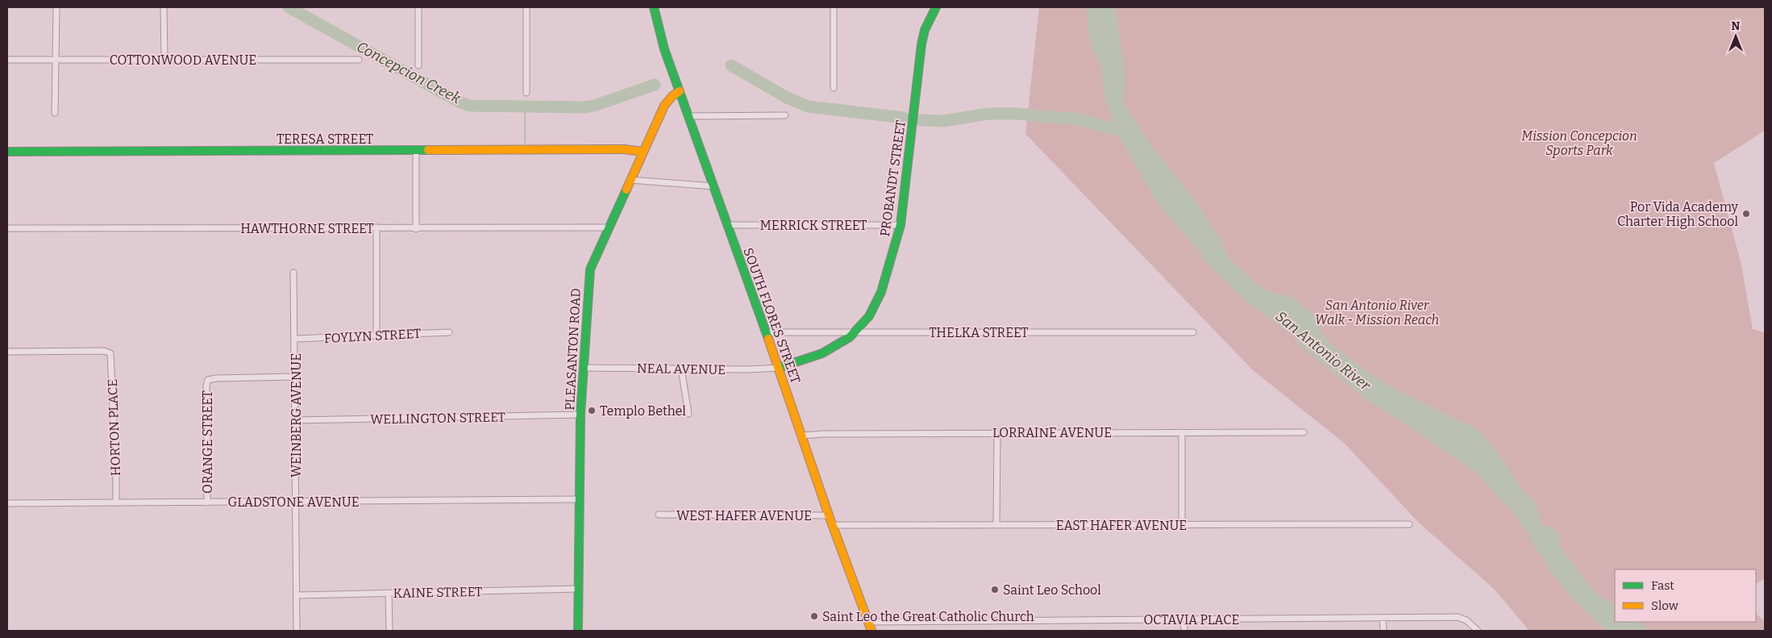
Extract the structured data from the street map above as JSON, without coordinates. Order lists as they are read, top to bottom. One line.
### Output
{"streets":{"main road":["TERESA STREET","PROBANDT STREET","SOUTH FLORES STREET","PLEASANTON ROAD"],"street":["COTTONWOOD AVENUE","MERRICK STREET","HAWTHORNE STREET","THELKA STREET","FOYLYN STREET","NEAL AVENUE","WEINBERG AVENUE","WELLINGTON STREET","HORTON PLACE","LORRAINE AVENUE","ORANGE STREET","GLADSTONE AVENUE","WEST HAFER AVENUE","EAST HAFER AVENUE","KAINE STREET","OCTAVIA PLACE"]},"crossings":[["TERESA STREET","PLEASANTON ROAD"],["PROBANDT STREET","MERRICK STREET"],["PROBANDT STREET","SOUTH FLORES STREET"],["PROBANDT STREET","THELKA STREET"],["PROBANDT STREET","NEAL AVENUE"],["MERRICK STREET","SOUTH FLORES STREET"],["HAWTHORNE STREET","PLEASANTON ROAD"],["SOUTH FLORES STREET","THELKA STREET"],["SOUTH FLORES STREET","PLEASANTON ROAD"],["SOUTH FLORES STREET","NEAL AVENUE"],["SOUTH FLORES STREET","LORRAINE AVENUE"],["SOUTH FLORES STREET","WEST HAFER AVENUE"],["SOUTH FLORES STREET","EAST HAFER AVENUE"],["SOUTH FLORES STREET","OCTAVIA PLACE"],["FOYLYN STREET","WEINBERG AVENUE"],["PLEASANTON ROAD","NEAL AVENUE"],["PLEASANTON ROAD","WELLINGTON STREET"],["PLEASANTON ROAD","GLADSTONE AVENUE"],["PLEASANTON ROAD","KAINE STREET"],["WEINBERG AVENUE","WELLINGTON STREET"],["WEINBERG AVENUE","ORANGE STREET"],["WEINBERG AVENUE","GLADSTONE AVENUE"],["WEINBERG AVENUE","KAINE STREET"],["HORTON PLACE","GLADSTONE AVENUE"],["ORANGE STREET","GLADSTONE AVENUE"]],"water":["Concepcion Creek","San Antonio River"],"parks":["Mission Concepcion Sports Park","San Antonio River Walk - Mission Reach"],"places":["Por Vida Academy Charter High School","Templo Bethel","Saint Leo School","Saint Leo the Great Catholic Church"],"legend":["Fast","Slow"],"north":"top"}
